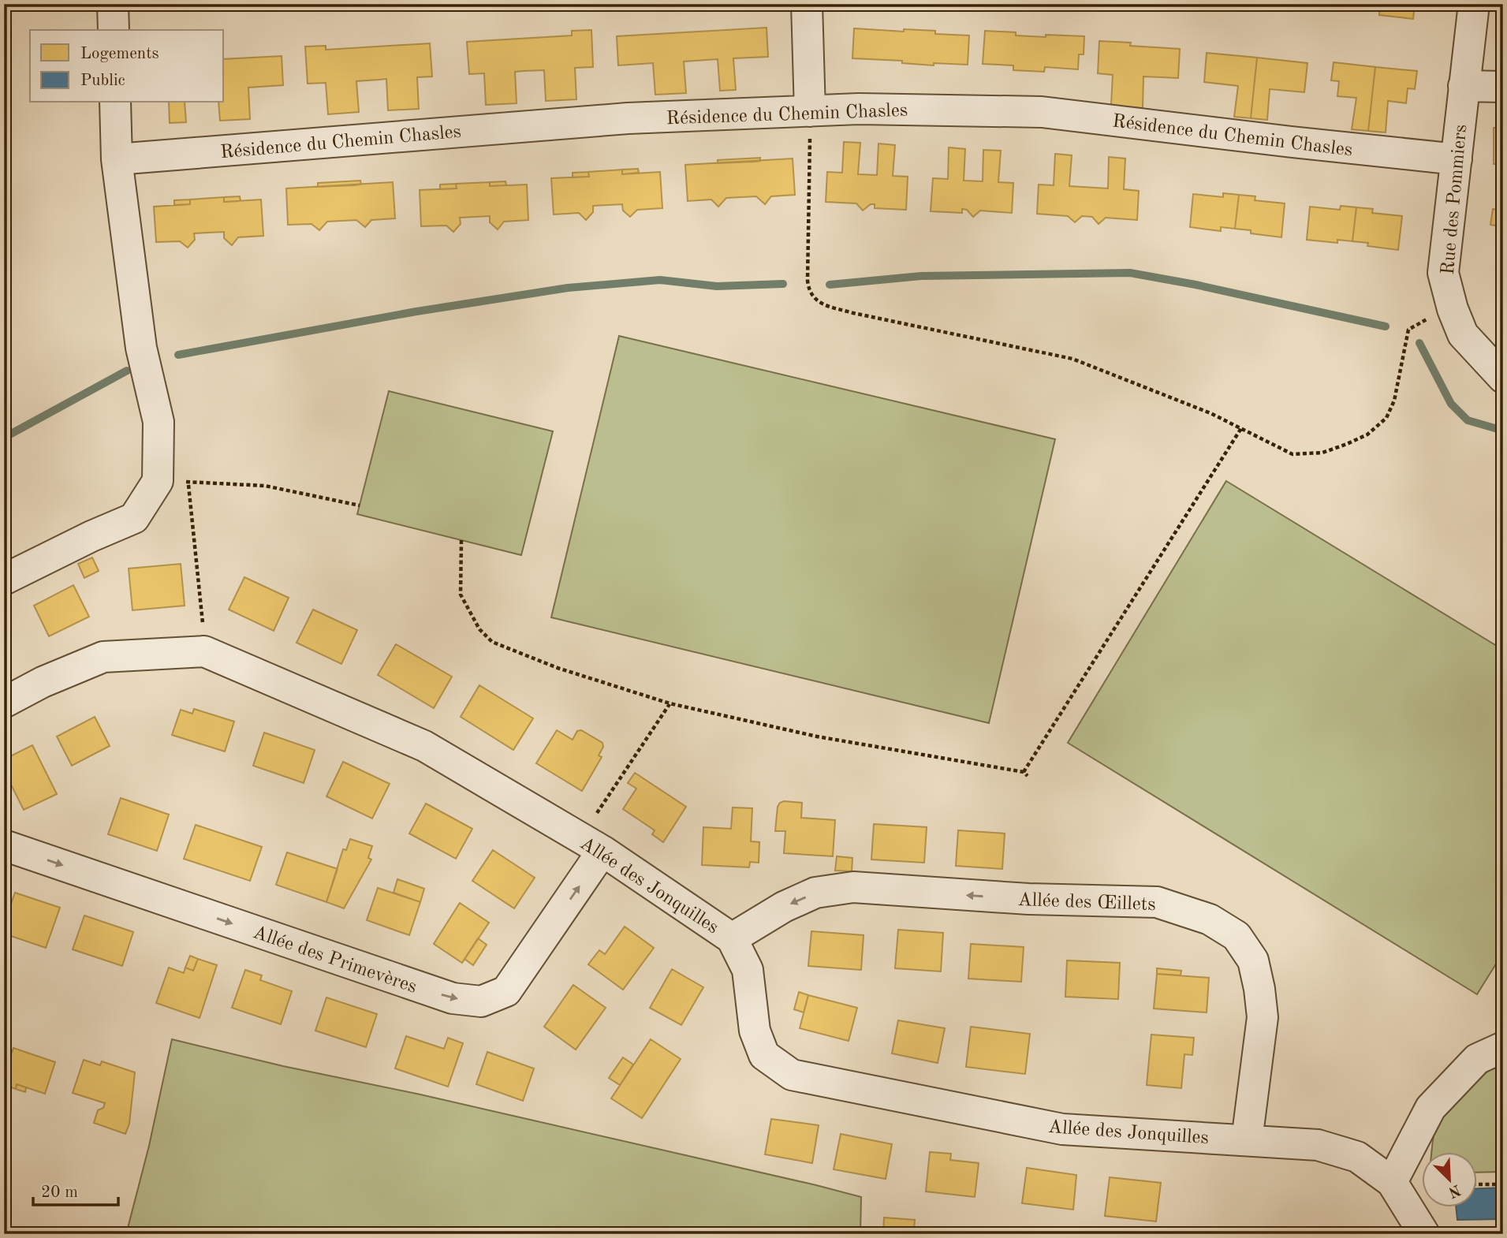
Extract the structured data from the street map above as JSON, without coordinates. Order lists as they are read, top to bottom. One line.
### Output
{"streets":{"street":["Résidence du Chemin Chasles","Rue des Pommiers","Allée des Jonquilles","Allée des Œillets","Allée des Primevères"]},"crossings":[["Résidence du Chemin Chasles","Rue des Pommiers"],["Allée des Jonquilles","Allée des Œillets"],["Allée des Jonquilles","Allée des Primevères"]],"one_way":["Allée des Primevères"],"legend":["Logements","Public"],"scale_bar":"20 m","north":"bottom right"}
